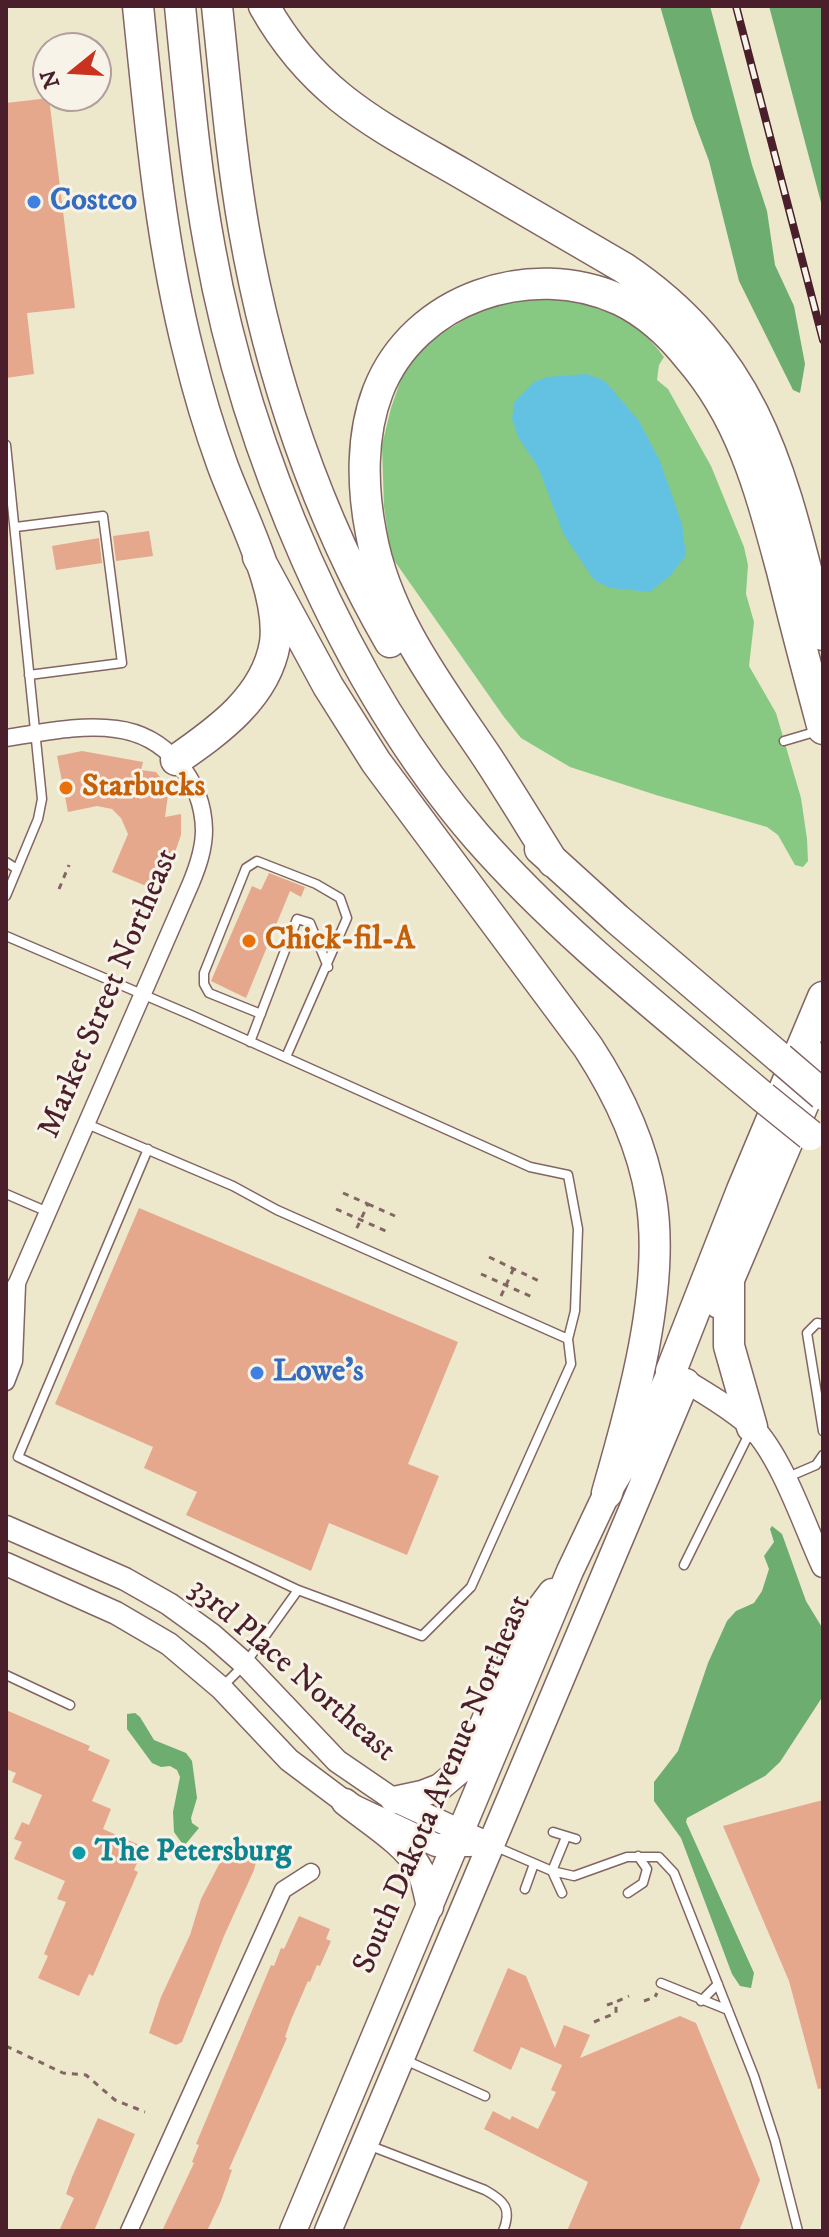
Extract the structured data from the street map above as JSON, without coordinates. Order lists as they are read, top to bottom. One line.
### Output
{"streets":{"main road":["South Dakota Avenue Northeast"],"street":["Market Street Northeast","33rd Place Northeast"]},"crossings":[["33rd Place Northeast","South Dakota Avenue Northeast"]],"places":["Costco","Starbucks","Chick-fil-A","Lowe's","The Petersburg"],"north":"left"}
